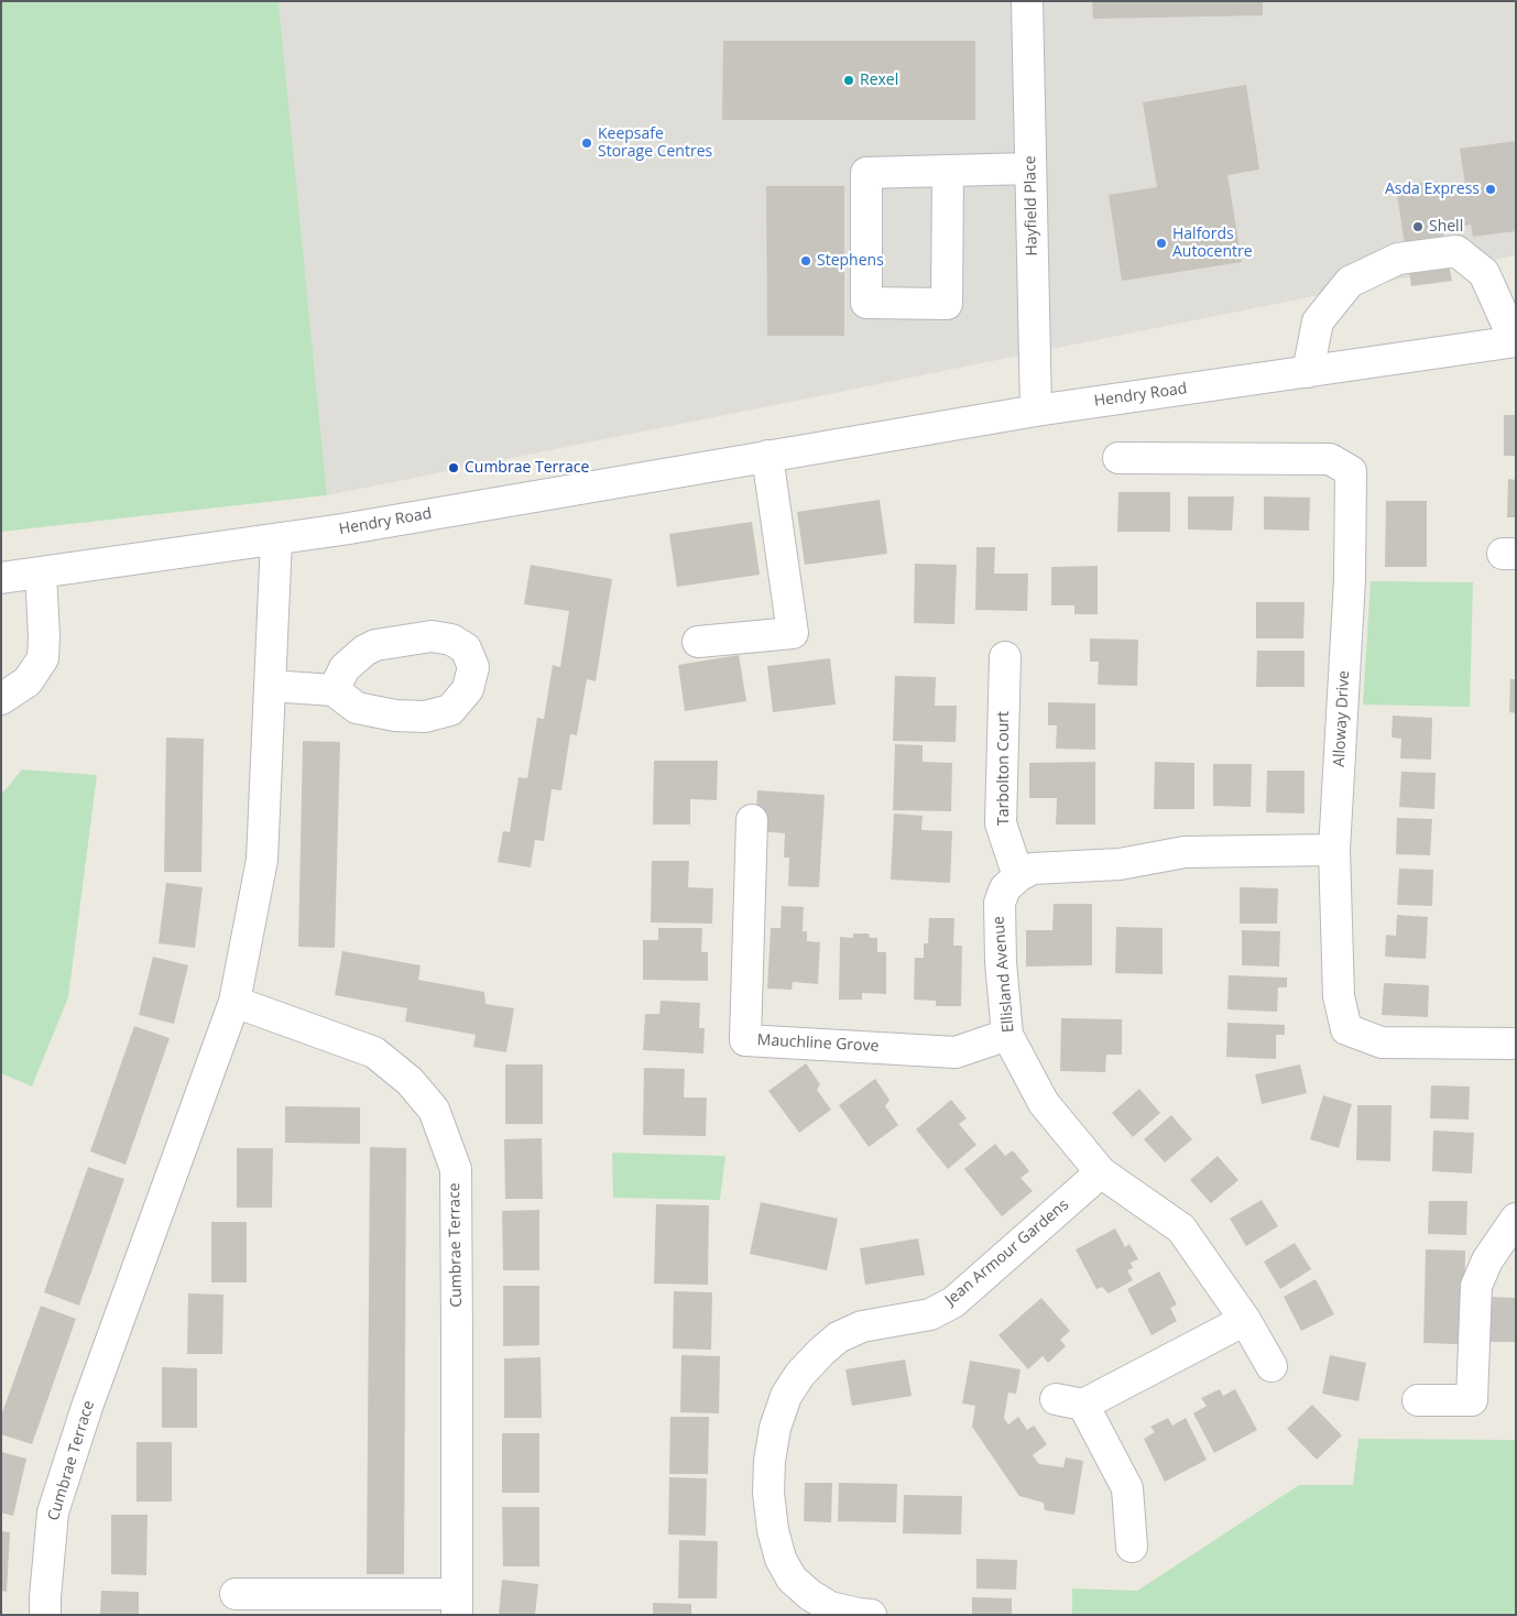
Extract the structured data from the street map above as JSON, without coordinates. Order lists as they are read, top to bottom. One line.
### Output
{"streets":{"street":["Hayfield Place","Hendry Road","Alloway Drive","Tarbolton Court","Ellisland Avenue","Mauchline Grove","Cumbrae Terrace","Jean Armour Gardens"]},"crossings":[["Hayfield Place","Hendry Road"],["Hendry Road","Cumbrae Terrace"],["Tarbolton Court","Ellisland Avenue"],["Ellisland Avenue","Mauchline Grove"],["Ellisland Avenue","Jean Armour Gardens"]],"places":["Rexel","Keepsafe Storage Centres","Asda Express","Shell","Halfords Autocentre","Stephens","Cumbrae Terrace"]}
